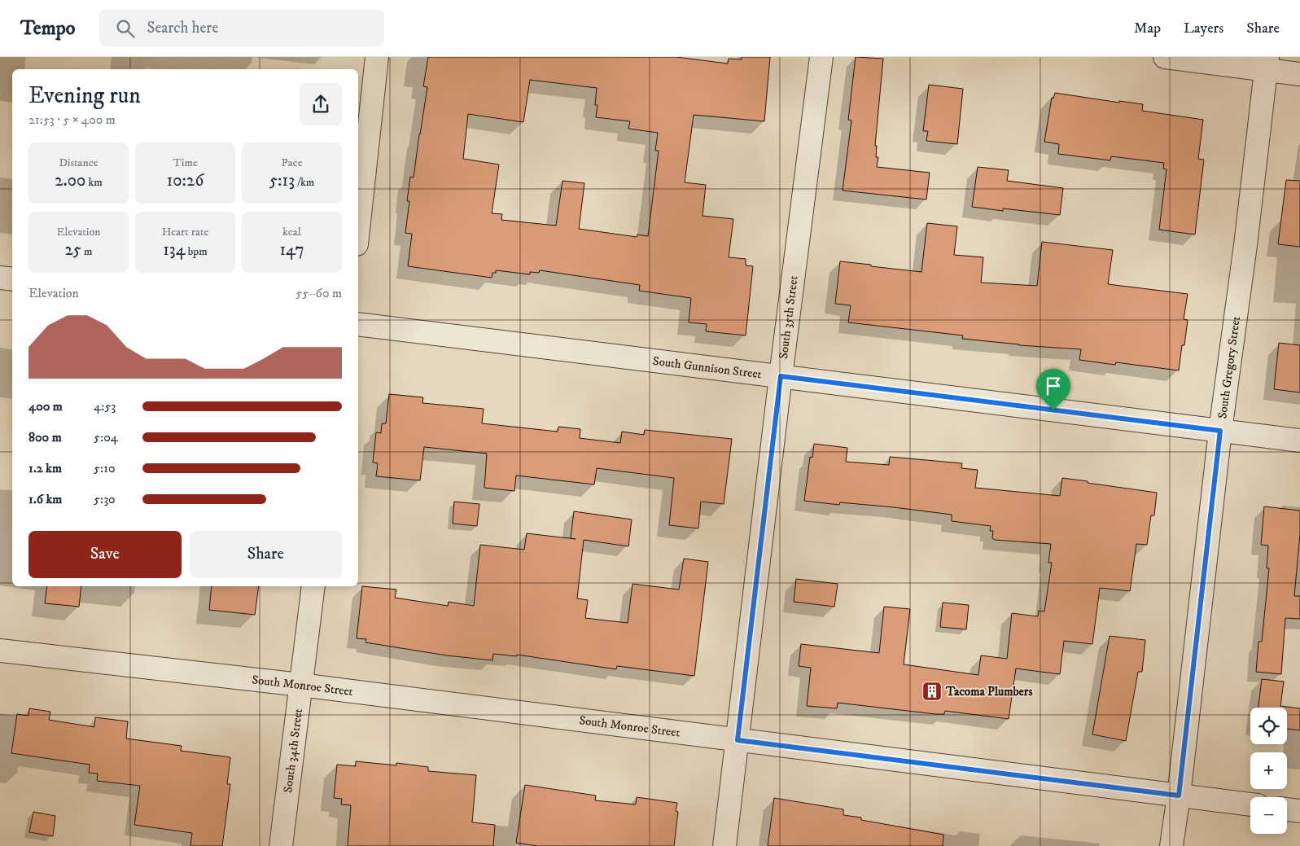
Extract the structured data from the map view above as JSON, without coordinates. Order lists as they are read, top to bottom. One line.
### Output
{"streets":{"street":["South 35th Street","South Gregory Street","South Gunnison Street","South Monroe Street","South 34th Street"]},"crossings":[["South 35th Street","South Gunnison Street"],["South 35th Street","South Monroe Street"],["South Gregory Street","South Gunnison Street"],["South Gregory Street","South Monroe Street"],["South Monroe Street","South 34th Street"]],"places":{"building":["Tacoma Plumbers"]},"page":{"header":"Tempo","search":"Search here","nav":["Map","Layers","Share"],"heading":["Evening run","21:53 · 5 × 400 m"],"stats":[["Distance","2.00 km"],["Time","10:26"],["Pace","5:13 /km"],["Elevation","25 m"],["Heart rate","134 bpm"],["kcal","147"]],"chart":["Elevation","55–60 m"],"list":[{"name":"400 m","note":"4:53"},{"name":"800 m","note":"5:04"},{"name":"1.2 km","note":"5:10"},{"name":"1.6 km","note":"5:30"}],"buttons":["Save","Share"],"map_buttons":["+","−"]}}
